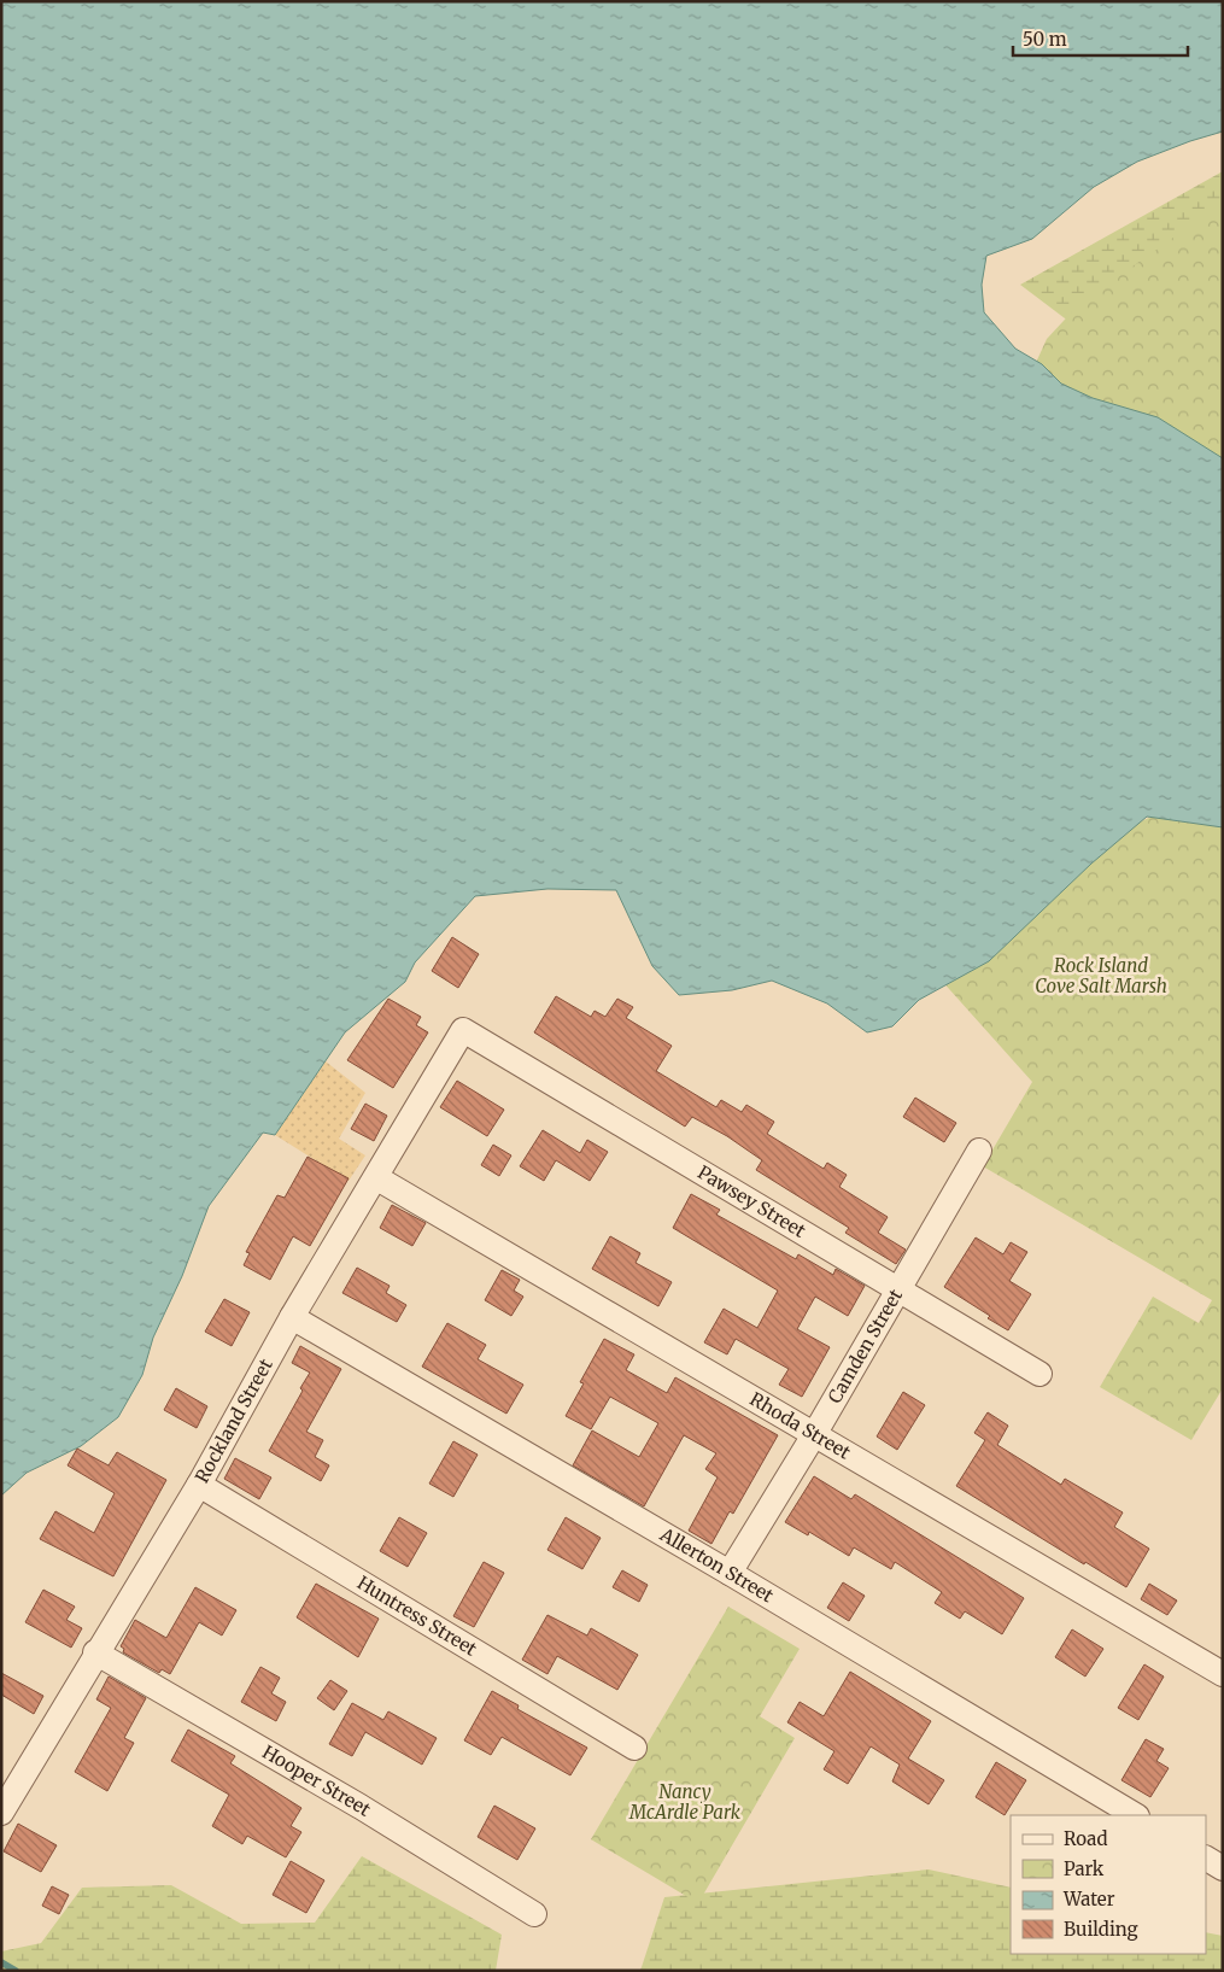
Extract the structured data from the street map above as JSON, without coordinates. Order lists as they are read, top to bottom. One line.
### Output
{"streets":{"street":["Pawsey Street","Camden Street","Rockland Street","Rhoda Street","Allerton Street","Huntress Street","Hooper Street"]},"crossings":[["Pawsey Street","Camden Street"],["Pawsey Street","Rockland Street"],["Camden Street","Rhoda Street"],["Camden Street","Allerton Street"],["Rockland Street","Rhoda Street"],["Rockland Street","Allerton Street"],["Rockland Street","Huntress Street"],["Rockland Street","Hooper Street"]],"parks":["Rock Island Cove Salt Marsh","Nancy McArdle Park"],"legend":["Road","Park","Water","Building"],"scale_bar":"50 m"}
